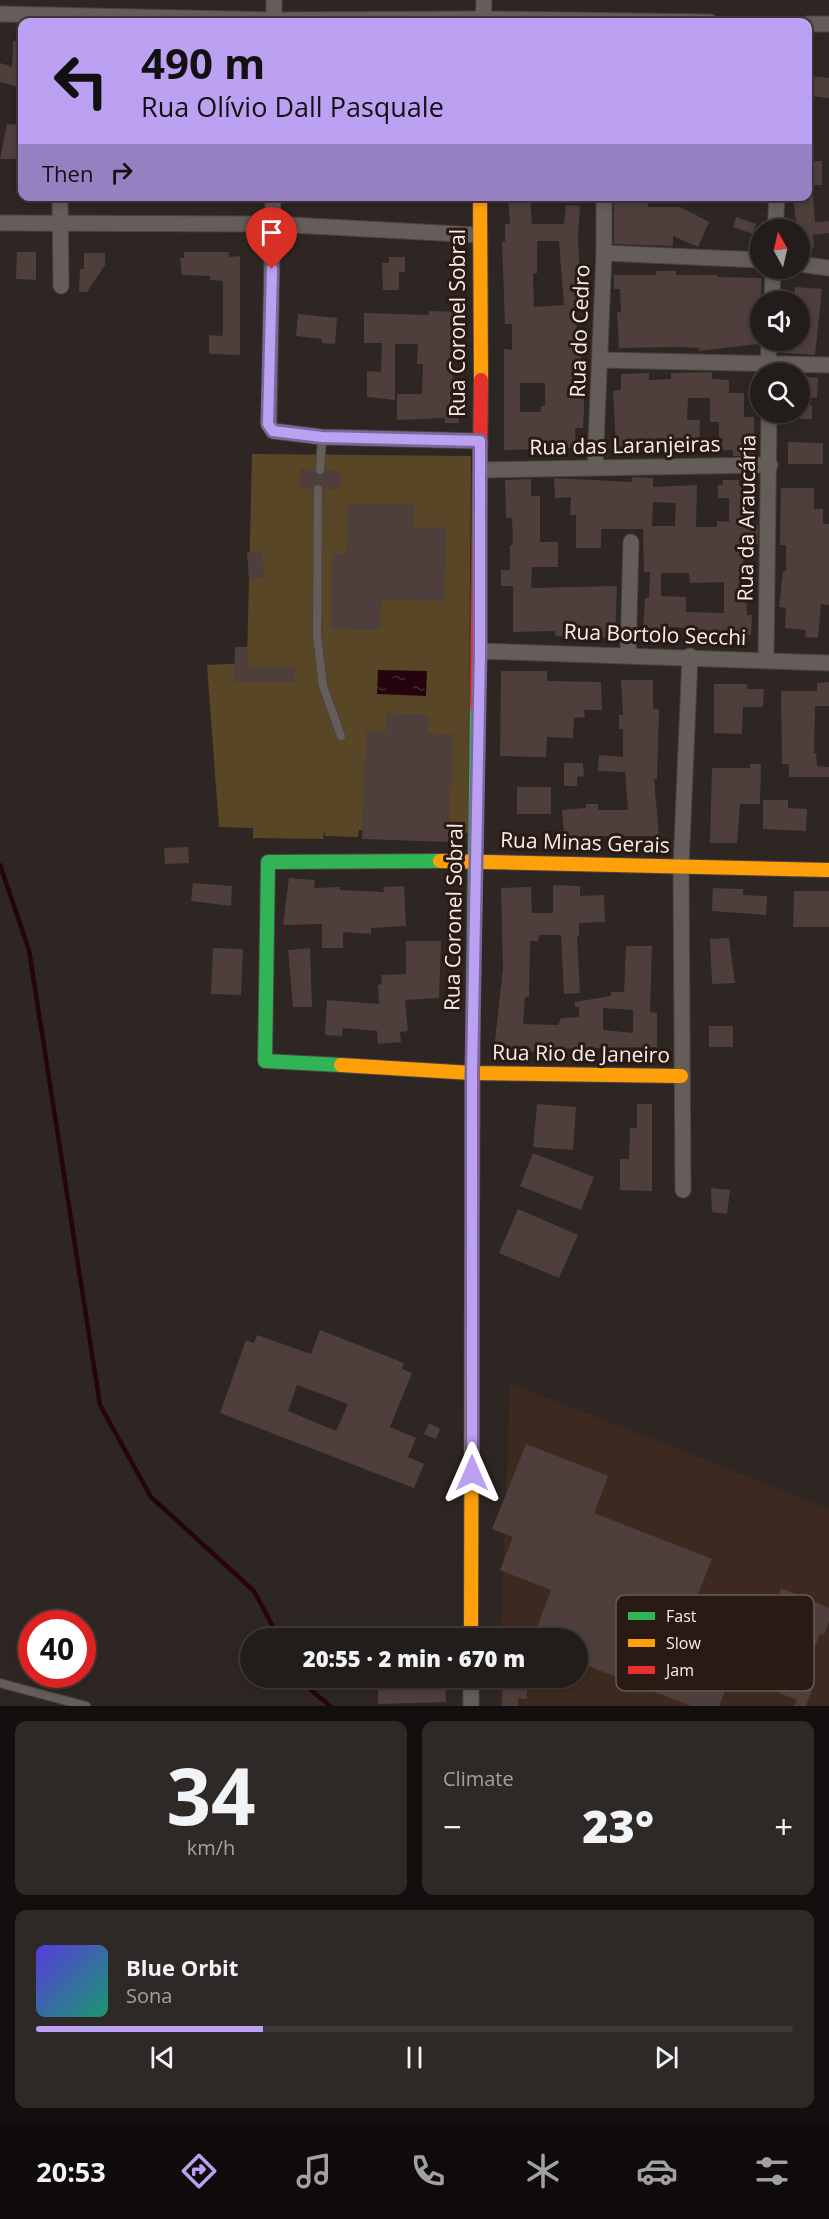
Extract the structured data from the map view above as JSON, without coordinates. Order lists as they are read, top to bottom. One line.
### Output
{"streets":{"street":["Rua Coronel Sobral","Rua do Cedro","Rua das Laranjeiras","Rua da Araucária","Rua Bortolo Secchi","Rua Minas Gerais","Rua Rio de Janeiro"]},"crossings":[["Rua Coronel Sobral","Rua das Laranjeiras"],["Rua Coronel Sobral","Rua Bortolo Secchi"],["Rua Coronel Sobral","Rua Minas Gerais"],["Rua Coronel Sobral","Rua Rio de Janeiro"],["Rua do Cedro","Rua das Laranjeiras"],["Rua das Laranjeiras","Rua da Araucária"],["Rua da Araucária","Rua Bortolo Secchi"],["Rua Minas Gerais","Rua Rio de Janeiro"]],"legend":["Fast","Slow","Jam"],"north":"top","page":{"turn":["490 m","Rua Olívio Dall Pasquale"],"then":"Then","limit":"40","trip":"20:55 · 2 min · 670 m","tile":[["34","km/h"],"Climate"],"heat":["−","23°","+"],"song":["Blue Orbit","Sona"],"tabs":"20:53"}}
